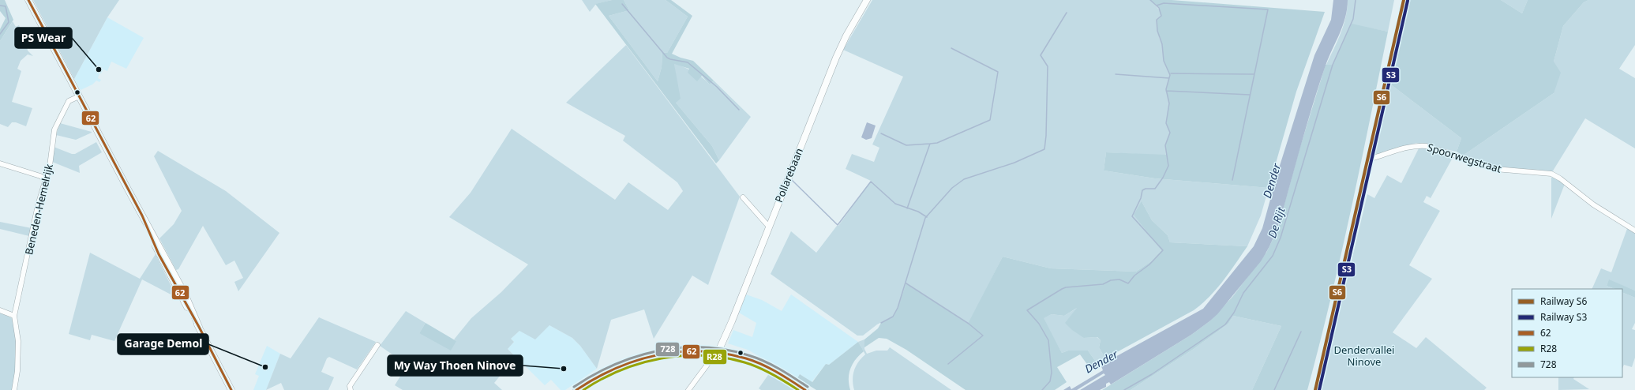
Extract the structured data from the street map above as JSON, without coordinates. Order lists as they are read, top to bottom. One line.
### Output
{"streets":{"main road":["Pollarebaan"],"street":["Spoorwegstraat","Beneden-Hemelrijk"]},"water":["Dender","De Rijt"],"parks":["Dendervallei Ninove"],"places":["PS Wear","Garage Demol","My Way Thoen Ninove"],"lines":["rail line S6","transit line 62","rail line S3","transit line 728","transit line R28"],"legend":["Railway S6","Railway S3","62","R28","728"]}
